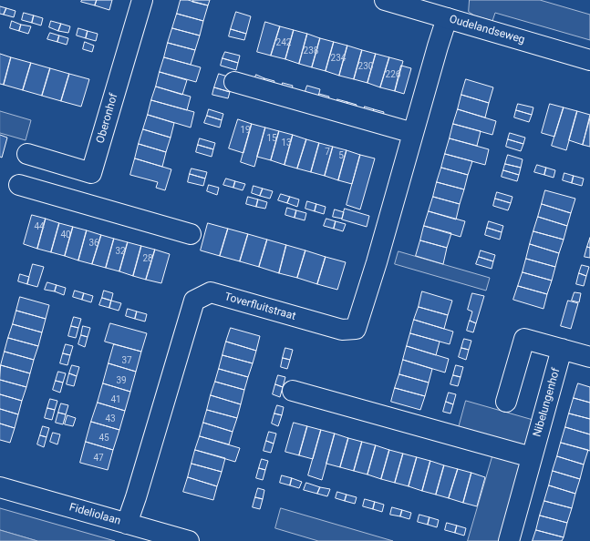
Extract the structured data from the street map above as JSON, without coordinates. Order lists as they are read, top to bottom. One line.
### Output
{"streets":{"street":["Oudelandseweg","Oberonhof","Toverfluitstraat","Nibelungenhof","Fideliolaan"]},"crossings":[["Oudelandseweg","Toverfluitstraat"],["Toverfluitstraat","Fideliolaan"]],"house_numbers":["242","238","234","230","226","19","15","13","7","5","44","40","36","32","28","37","39","41","43","45","47"]}
